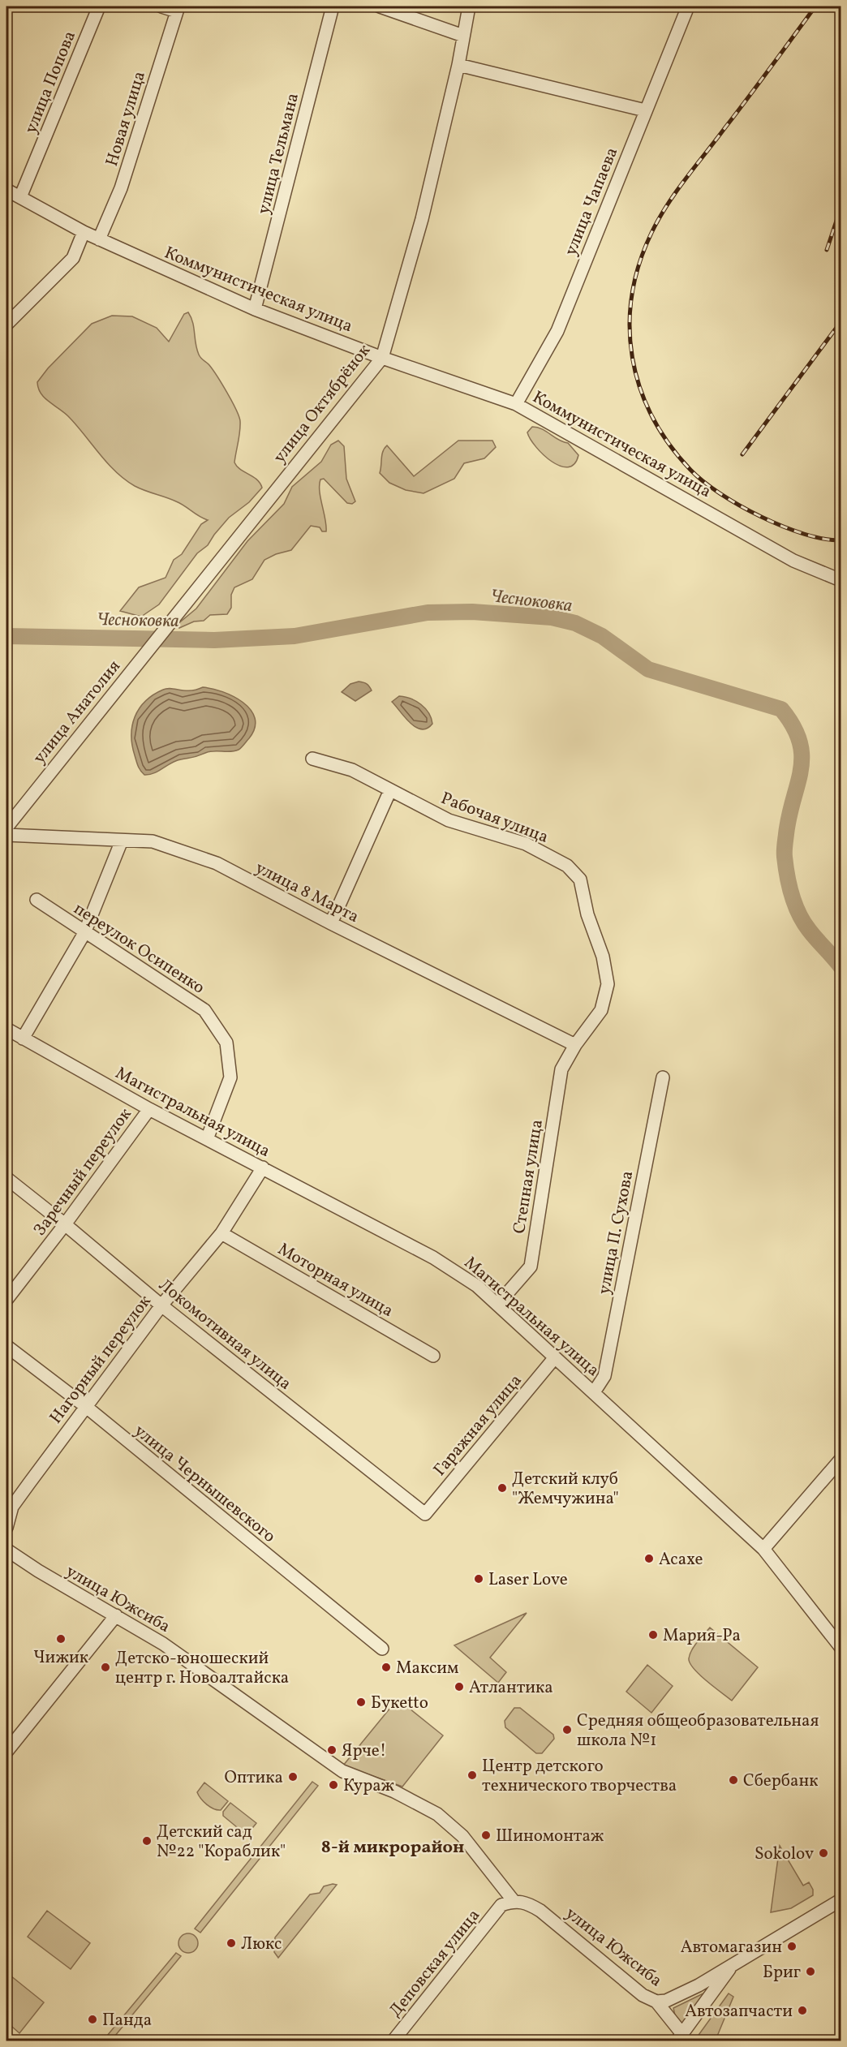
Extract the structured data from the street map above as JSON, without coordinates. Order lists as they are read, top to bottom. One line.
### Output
{"streets":{"street":["улица Попова","Новая улица","улица Тельмана","улица Чапаева","Коммунистическая улица","улица Октябрёнок","улица Анатолия","Рабочая улица","улица 8 Марта","переулок Осипенко","Магистральная улица","Заречный переулок","Степная улица","улица П. Сухова","Моторная улица","Локомотивная улица","Нагорный переулок","Гаражная улица","улица Чернышевского","улица Южсиба","Деповская улица"]},"crossings":[["улица Попова","Коммунистическая улица"],["Новая улица","Коммунистическая улица"],["улица Тельмана","Коммунистическая улица"],["улица Чапаева","Коммунистическая улица"],["Коммунистическая улица","улица Октябрёнок"],["улица Октябрёнок","улица Анатолия"],["Рабочая улица","улица 8 Марта"],["Рабочая улица","Степная улица"],["улица 8 Марта","Степная улица"],["переулок Осипенко","Магистральная улица"],["Магистральная улица","Заречный переулок"],["Магистральная улица","Степная улица"],["Магистральная улица","улица П. Сухова"],["Магистральная улица","Нагорный переулок"],["Магистральная улица","Гаражная улица"],["Заречный переулок","Локомотивная улица"],["Моторная улица","Нагорный переулок"],["Локомотивная улица","Нагорный переулок"],["Локомотивная улица","Гаражная улица"],["Нагорный переулок","улица Чернышевского"],["улица Южсиба","Деповская улица"]],"districts":["8-й микрорайон"],"water":["Чесноковка"],"places":["Детский клуб \"Жемчужина\"","Асахе","Laser Love","Мария-Ра","Чижик","Детско-юношеский центр г. Новоалтайска","Максим","Атлантика","Букеttо","Средняя общеобразовательная школа №1","Ярче!","Центр детского технического творчества","Оптика","Сбербанк","Кураж","Шиномонтаж","Детский сад №22 \"Кораблик\"","Sokolov","Люкс","Автомагазин","Бриг","Автозапчасти","Панда"]}
